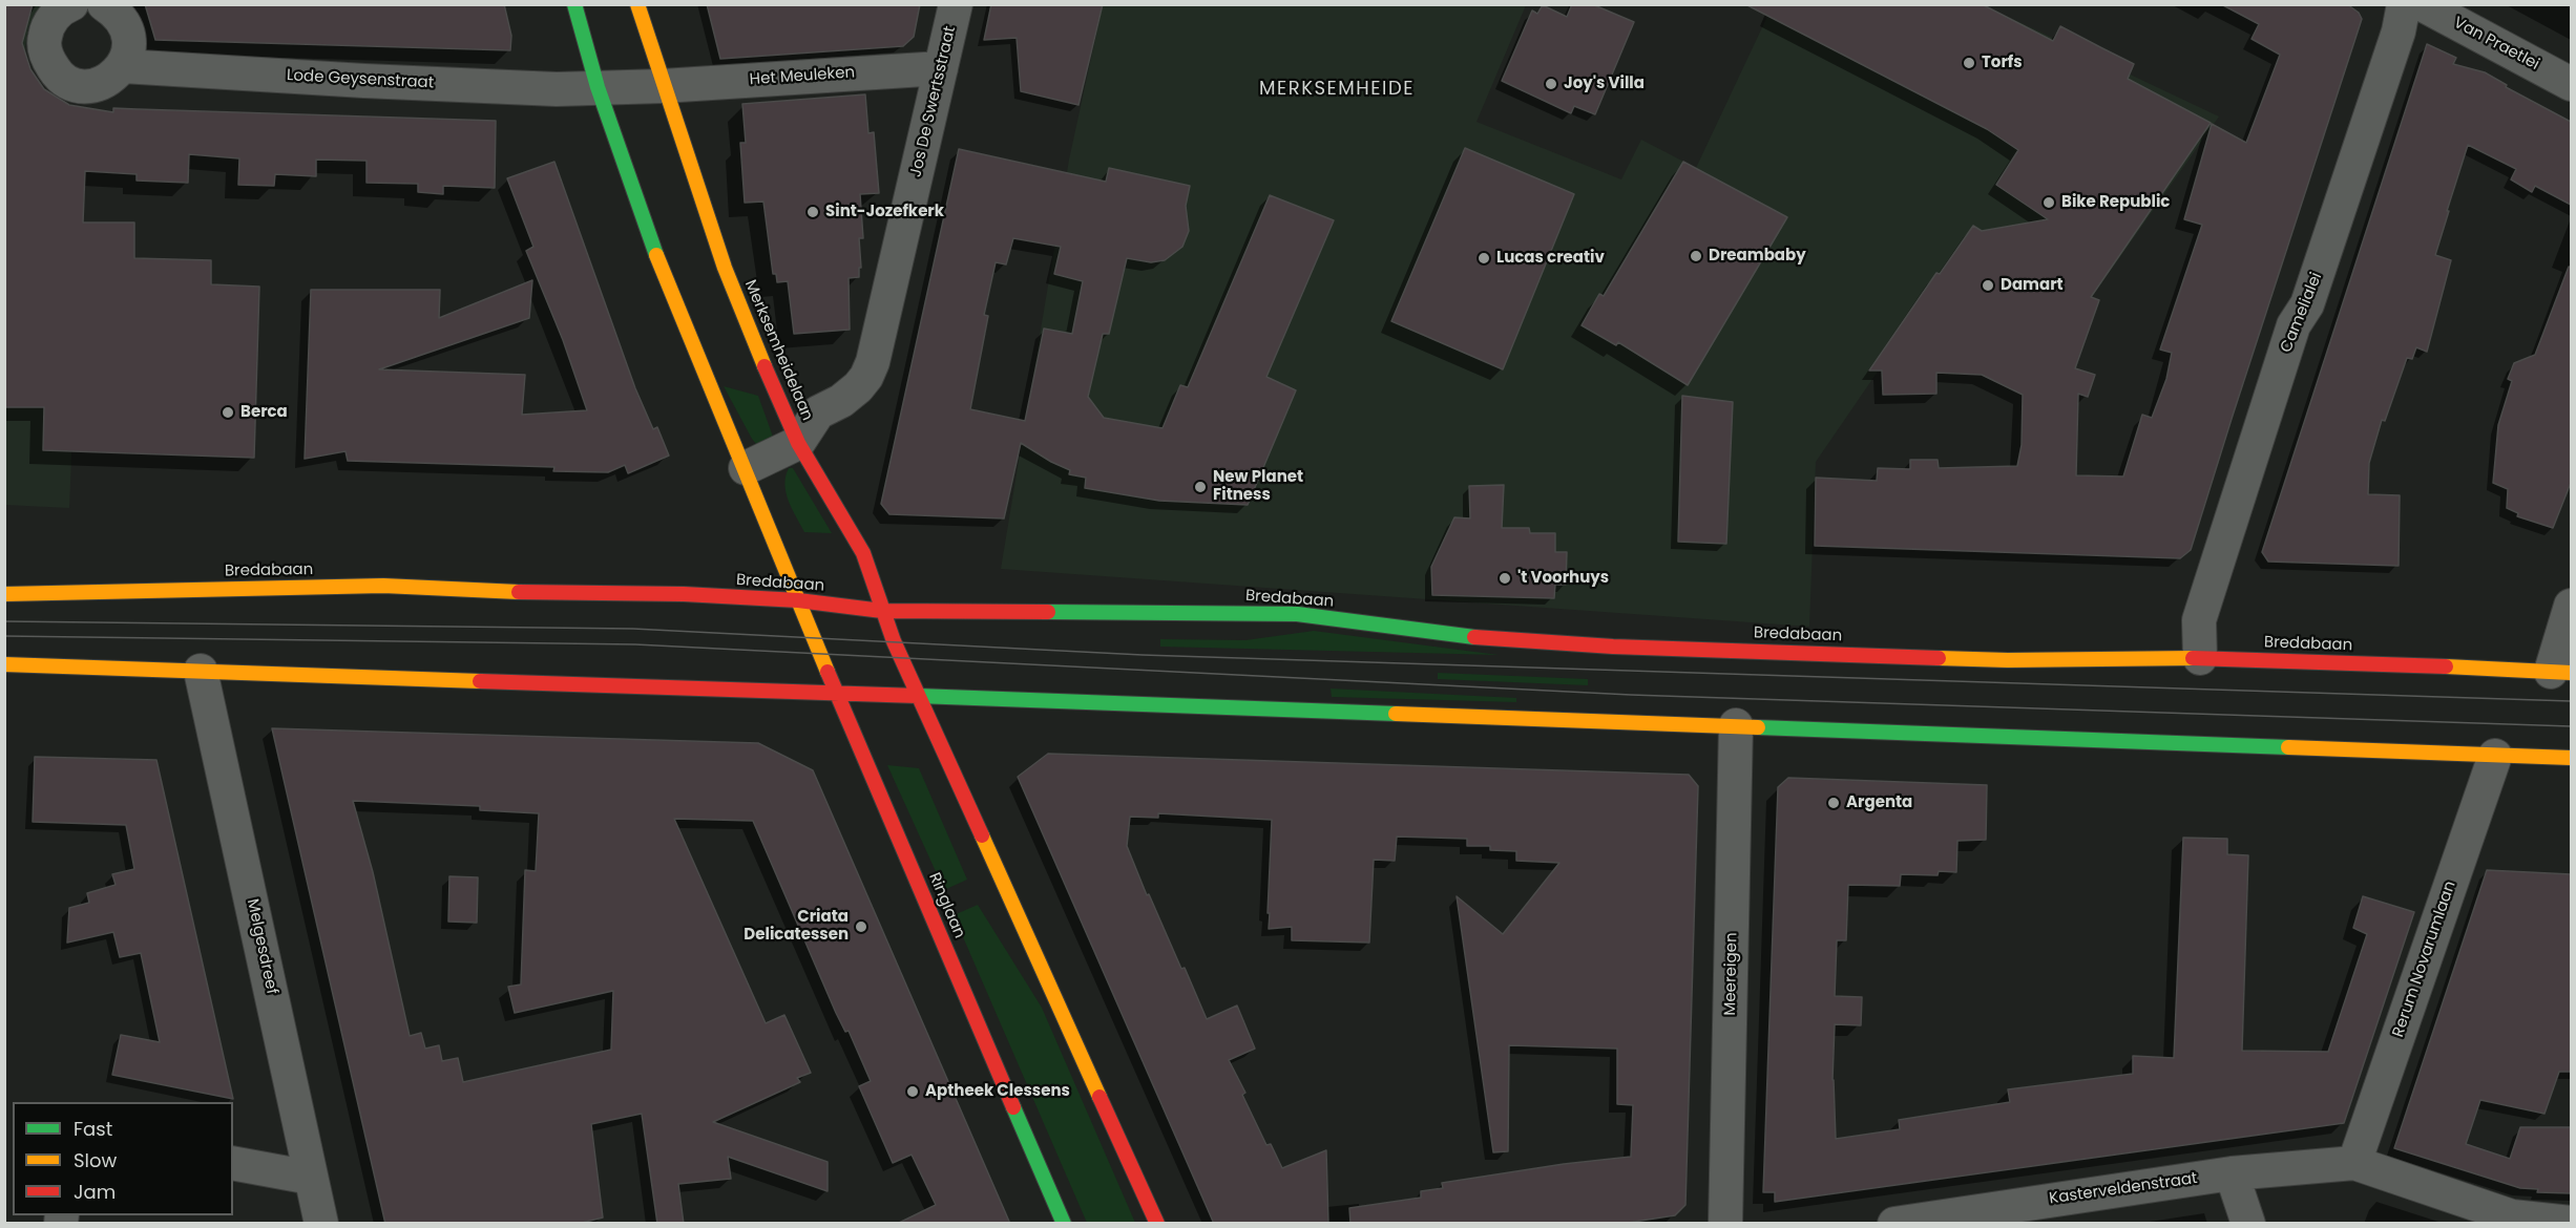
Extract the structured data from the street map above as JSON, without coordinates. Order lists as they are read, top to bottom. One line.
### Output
{"streets":{"main road":["Merksemheidelaan","Bredabaan","Ringlaan"],"street":["Van Praetlei","Het Meuleken","Lode Geysenstraat","Jos De Swertsstraat","Camelialei","Melgesdreef","Rerum Novarumlaan","Meereigen","Kasterveldenstraat"]},"crossings":[["Het Meuleken","Lode Geysenstraat"],["Het Meuleken","Jos De Swertsstraat"],["Het Meuleken","Merksemheidelaan"],["Lode Geysenstraat","Merksemheidelaan"],["Jos De Swertsstraat","Merksemheidelaan"],["Camelialei","Bredabaan"],["Merksemheidelaan","Bredabaan"],["Bredabaan","Ringlaan"],["Rerum Novarumlaan","Kasterveldenstraat"]],"districts":["MERKSEMHEIDE"],"places":["Torfs","Joy's Villa","Bike Republic","Sint-Jozefkerk","Dreambaby","Lucas creativ","Damart","Berca","New Planet Fitness","'t Voorhuys","Argenta","Criata Delicatessen","Aptheek Clessens"],"legend":["Fast","Slow","Jam"]}
